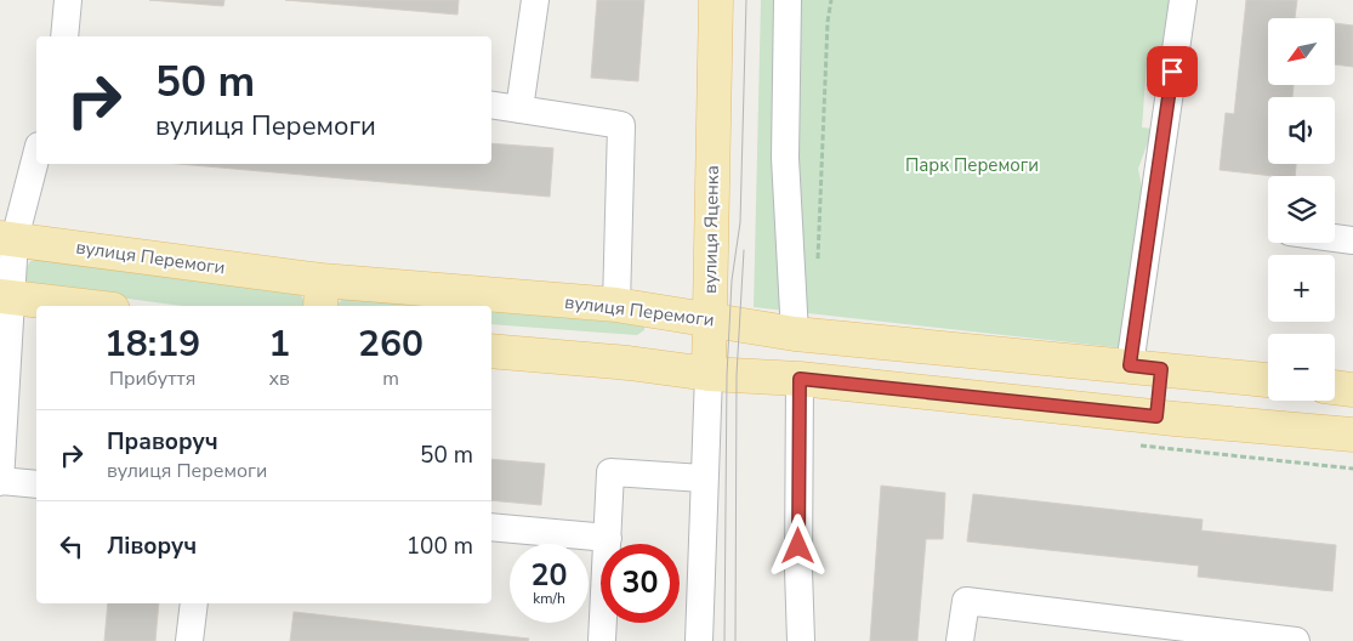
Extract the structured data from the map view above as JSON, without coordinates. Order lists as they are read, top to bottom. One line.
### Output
{"streets":{"main road":["вулиця Яценка","вулиця Перемоги"]},"crossings":[["вулиця Яценка","вулиця Перемоги"]],"parks":["Парк Перемоги"],"north":"bottom left","page":{"map_buttons":["+","−"],"turn":["50 m","вулиця Перемоги"],"eta":["18:19","Прибуття","1","хв","260","m"],"list":[{"name":"Праворуч","note":"вулиця Перемоги","value":"50 m"},{"name":"Ліворуч","value":"100 m"}],"speed":"20 km/h","limit":"30"}}
